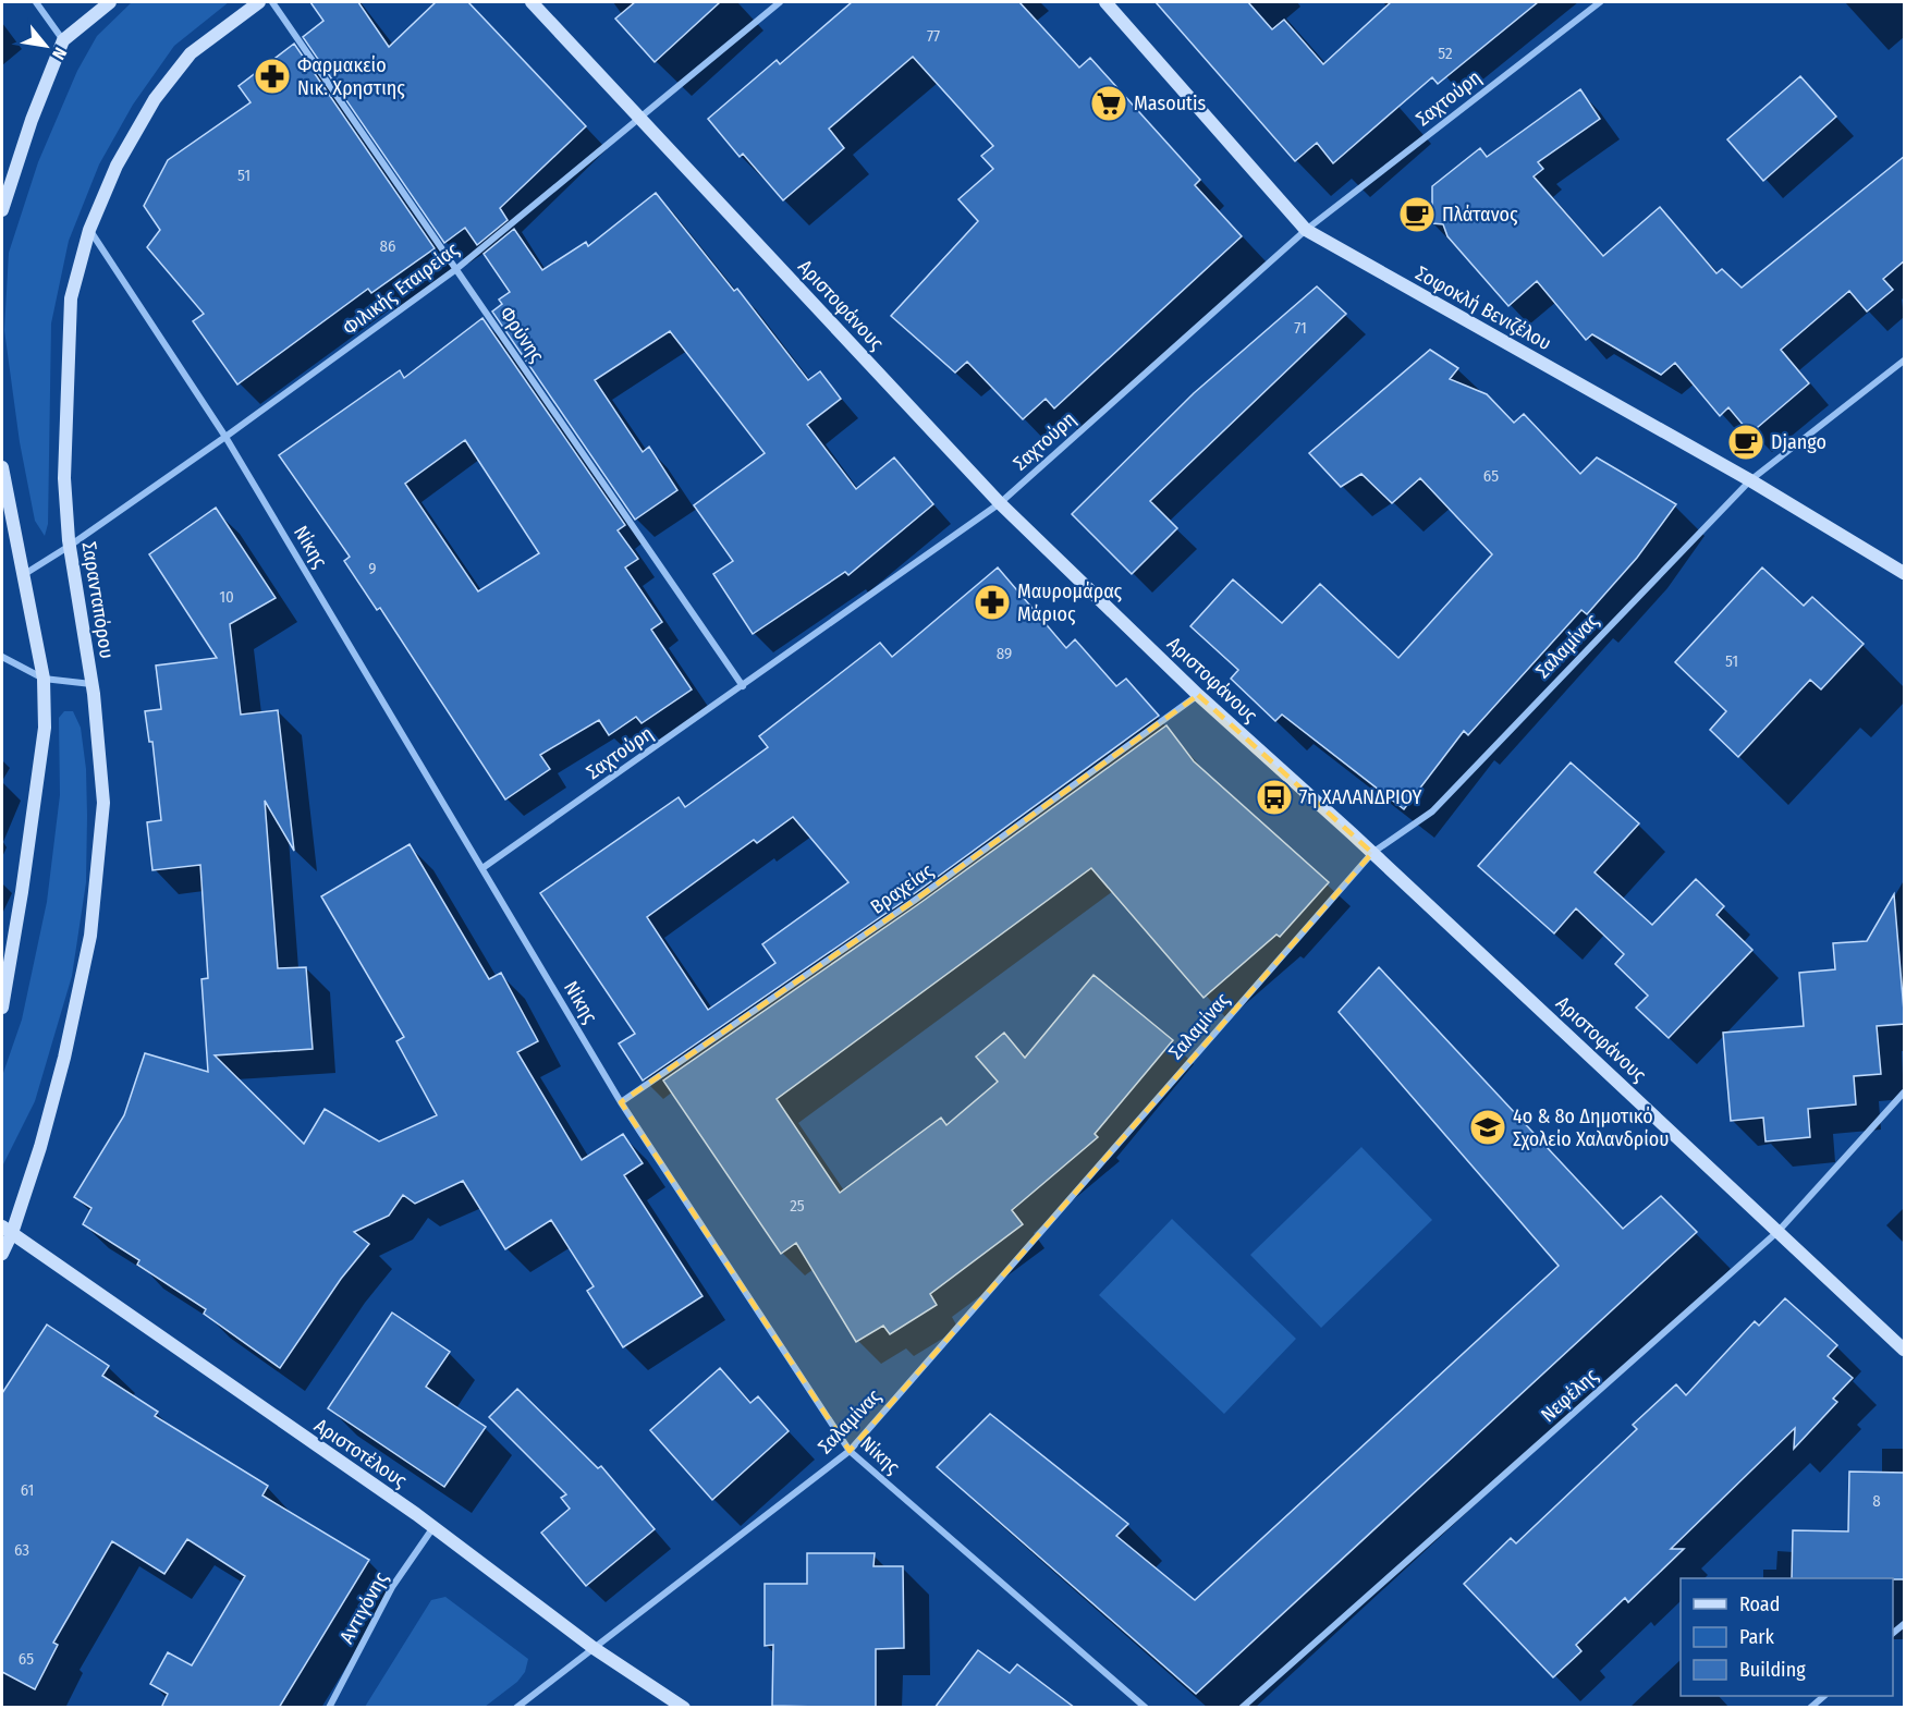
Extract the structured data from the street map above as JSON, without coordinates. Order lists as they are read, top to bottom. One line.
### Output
{"streets":{"street":["Σαχτούρη","Φιλικής Εταιρείας","Αριστοφάνους","Σοφοκλή Βενιζέλου","Φρύνης","Νίκης","Σαρανταπόρου","Σαλαμίνας","Βραχείας","Νεφέλης","Αριστοτέλους","Αντιγόνης"]},"crossings":[["Σαχτούρη","Αριστοφάνους"],["Σαχτούρη","Σοφοκλή Βενιζέλου"],["Σαχτούρη","Φρύνης"],["Σαχτούρη","Νίκης"],["Φιλικής Εταιρείας","Αριστοφάνους"],["Φιλικής Εταιρείας","Φρύνης"],["Φιλικής Εταιρείας","Νίκης"],["Φιλικής Εταιρείας","Σαρανταπόρου"],["Αριστοφάνους","Σαλαμίνας"],["Αριστοφάνους","Βραχείας"],["Αριστοφάνους","Νεφέλης"],["Σοφοκλή Βενιζέλου","Σαλαμίνας"],["Νίκης","Σαρανταπόρου"],["Νίκης","Σαλαμίνας"],["Νίκης","Βραχείας"],["Σαρανταπόρου","Αριστοτέλους"],["Σαλαμίνας","Αριστοτέλους"],["Αριστοτέλους","Αντιγόνης"]],"places":{"pharmacy":["Φαρμακείο Νικ. Χρηστιης","Μαυρομάρας Μάριος"],"supermarket":["Masoutis"],"cafe":["Πλάτανος","Django"],"bus stop":["7η ΧΑΛΑΝΔΡΙΟΥ"],"school or university":["4ο & 8ο Δημοτικό Σχολείο Χαλανδρίου"]},"house_numbers":["77","52","51","86","71","65","9","10","89","51","25","61","8","63","65"],"legend":["Road","Park","Building"],"north":"bottom right"}
